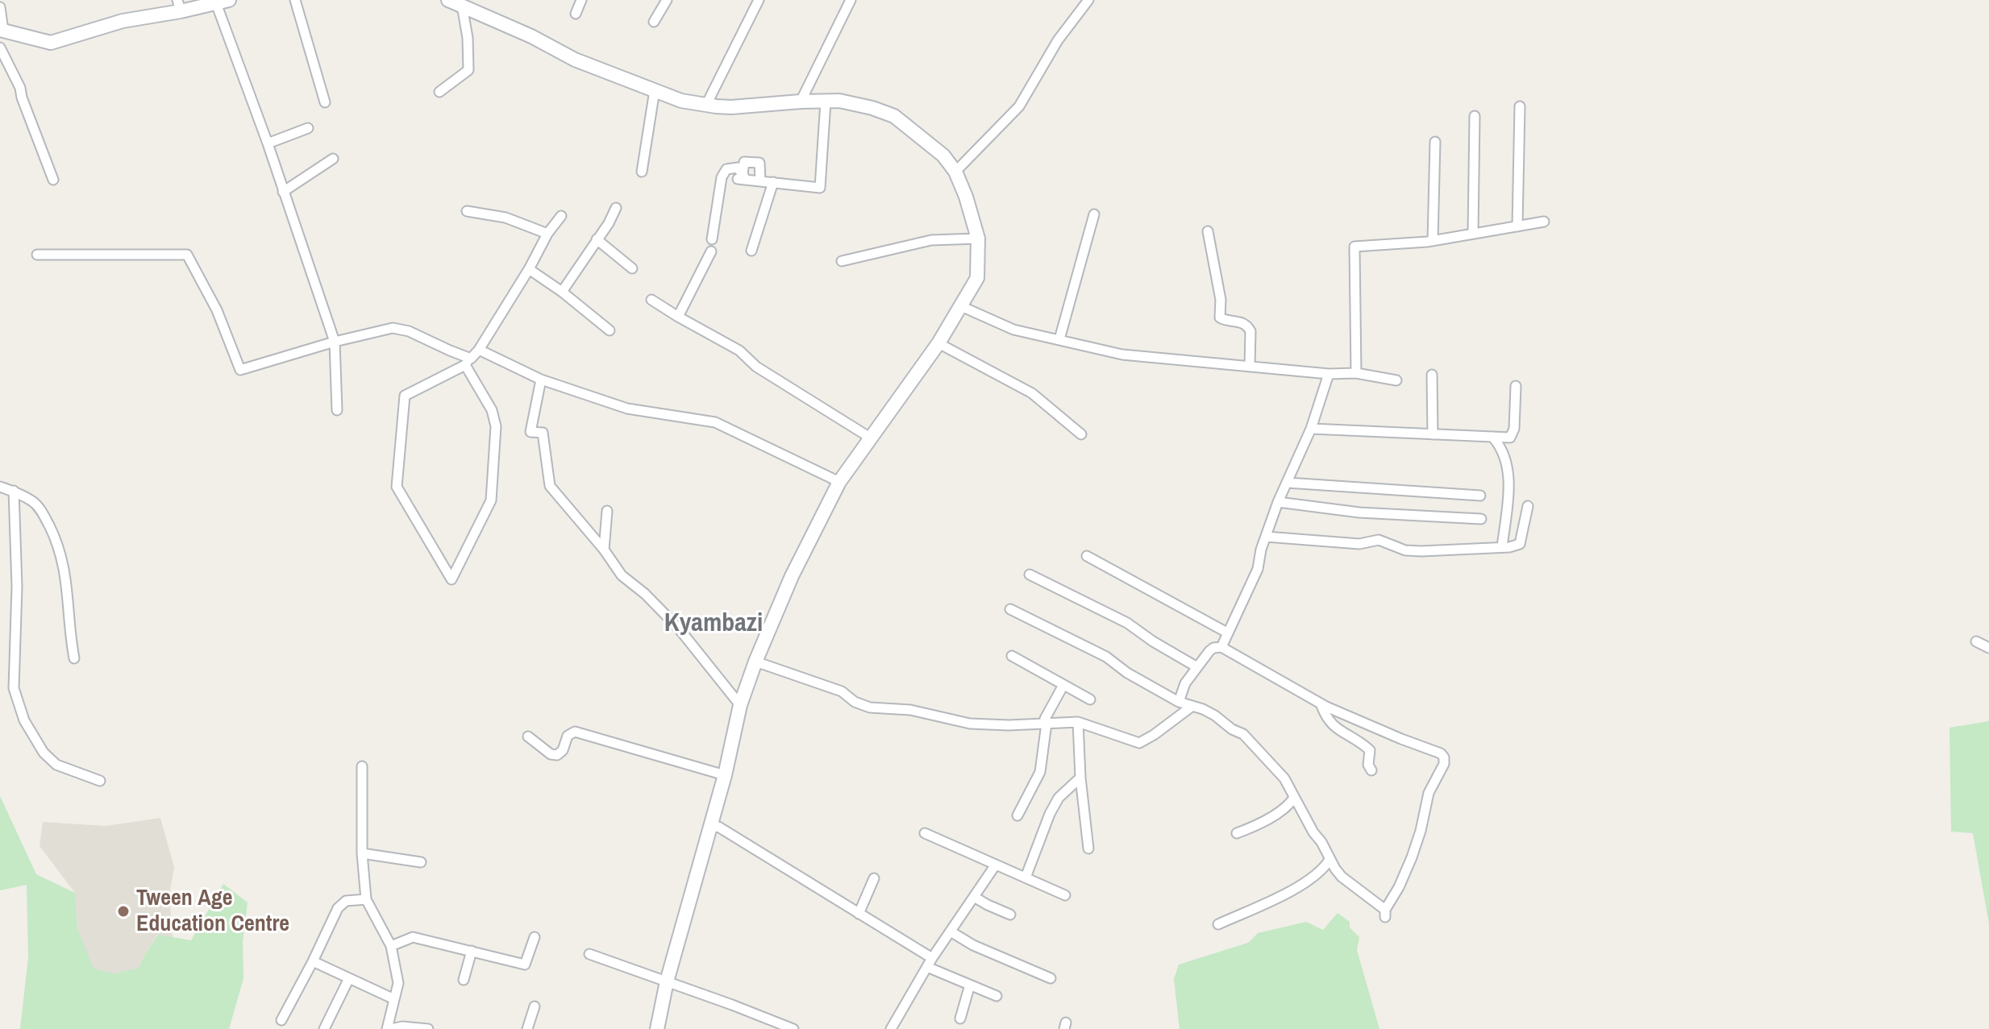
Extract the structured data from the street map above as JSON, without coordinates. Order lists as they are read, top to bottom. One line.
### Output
{"districts":["Kyambazi"],"places":["Tween Age Education Centre"]}
